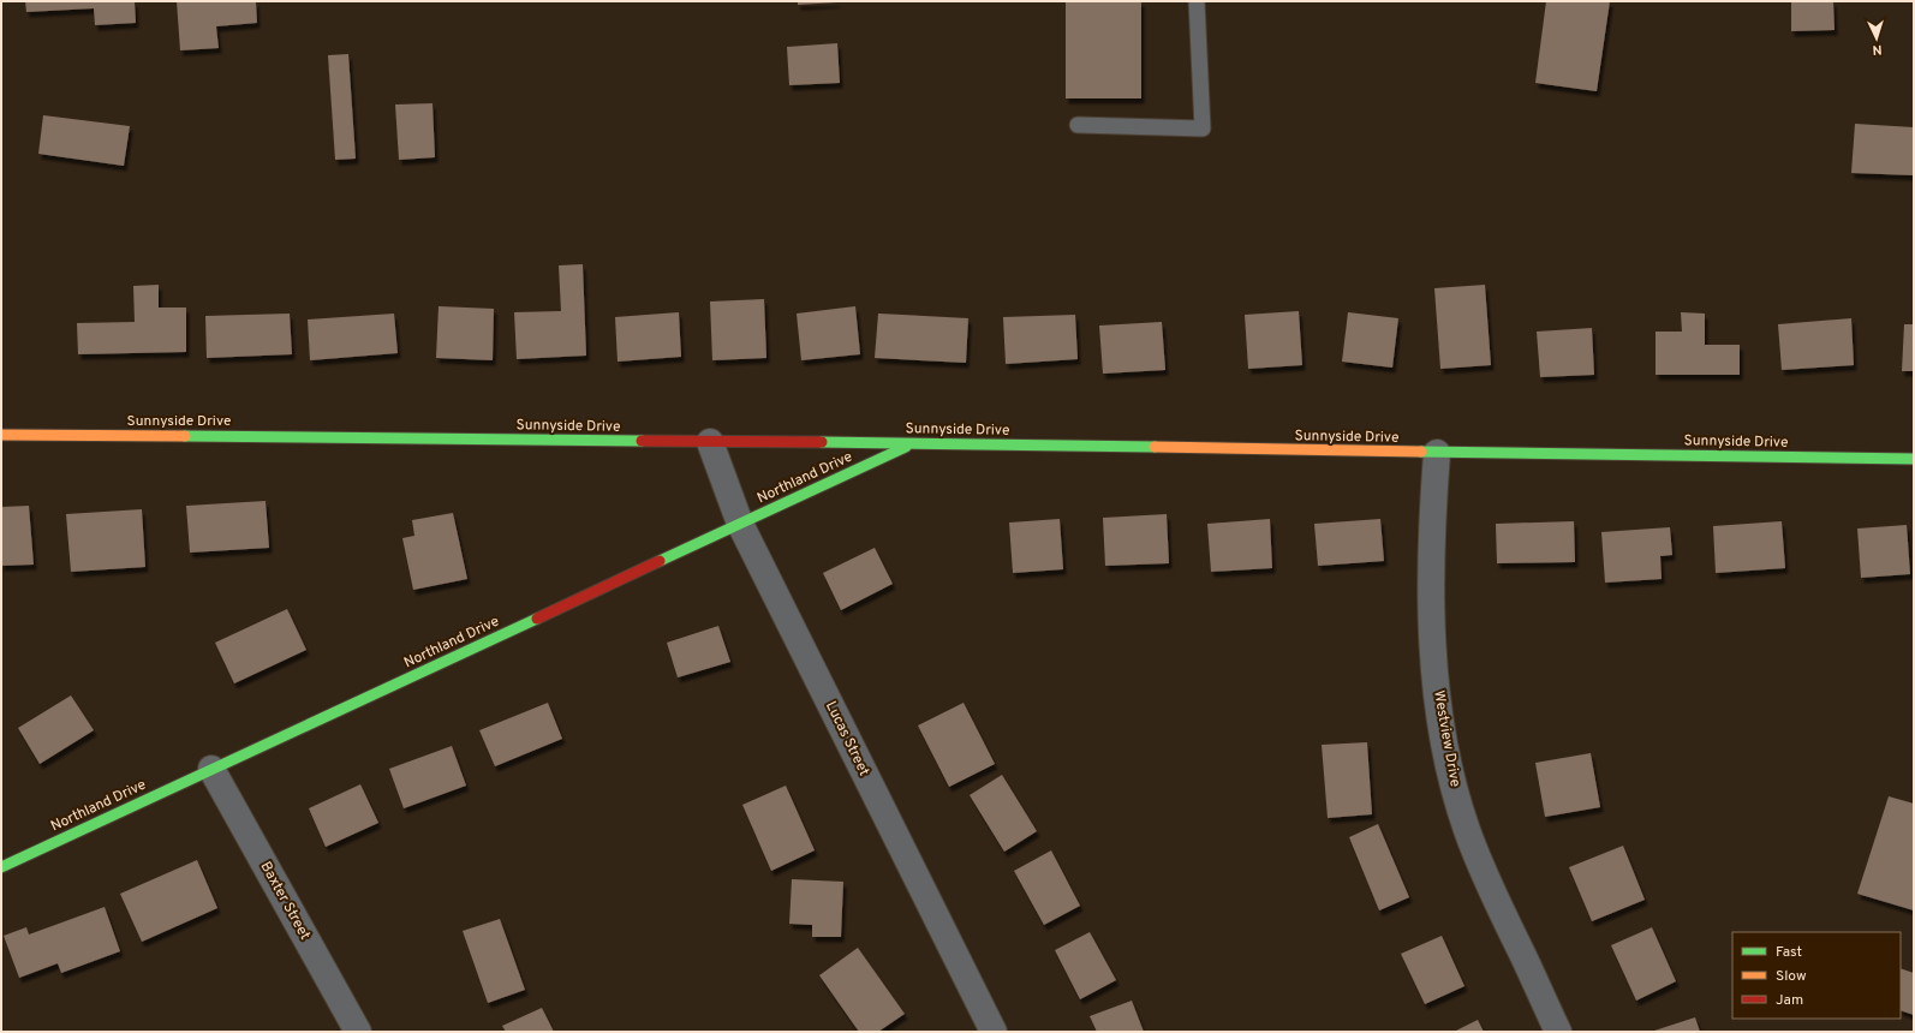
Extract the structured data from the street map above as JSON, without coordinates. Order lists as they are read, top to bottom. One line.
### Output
{"streets":{"street":["Sunnyside Drive","Northland Drive","Lucas Street","Westview Drive","Baxter Street"]},"crossings":[["Sunnyside Drive","Northland Drive"],["Sunnyside Drive","Lucas Street"],["Sunnyside Drive","Westview Drive"],["Northland Drive","Lucas Street"],["Northland Drive","Baxter Street"]],"legend":["Fast","Slow","Jam"],"north":"bottom"}
